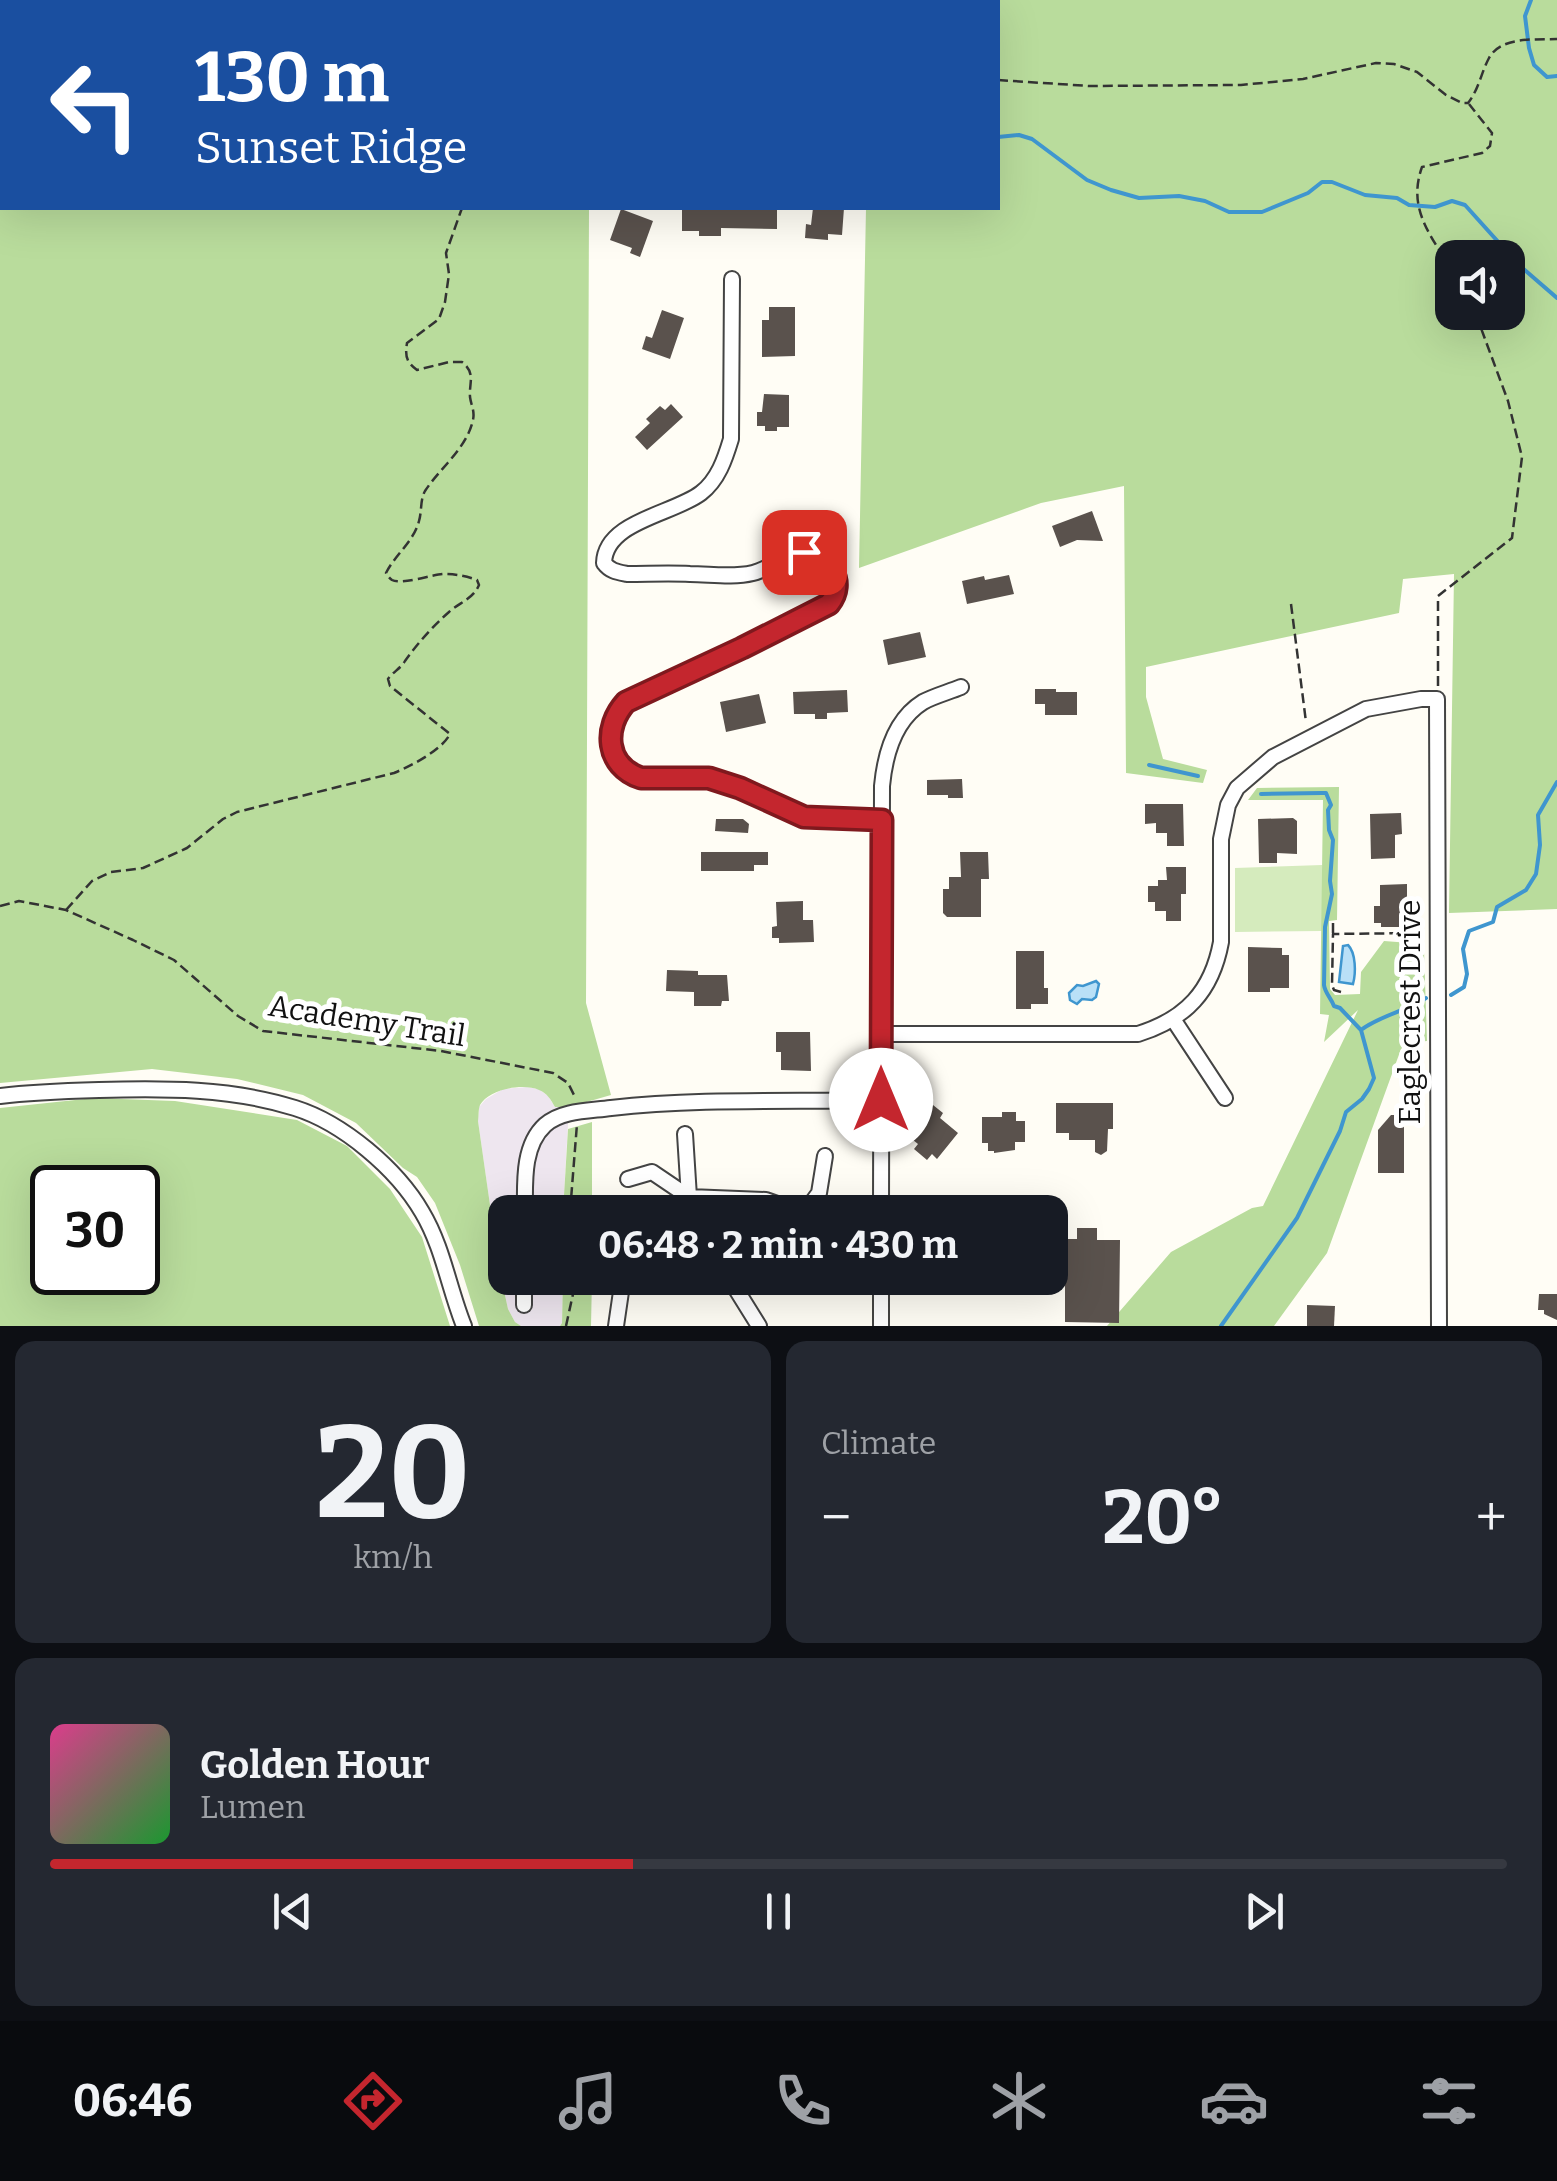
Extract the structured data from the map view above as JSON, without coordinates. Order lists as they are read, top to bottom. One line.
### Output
{"streets":{"street":["Eaglecrest Drive"],"path":["Academy Trail"]},"page":{"turn":["130 m","Sunset Ridge"],"limit":"30","trip":"06:48 · 2 min · 430 m","tile":[["20","km/h"],"Climate"],"heat":["−","20°","+"],"song":["Golden Hour","Lumen"],"tabs":"06:46"}}
